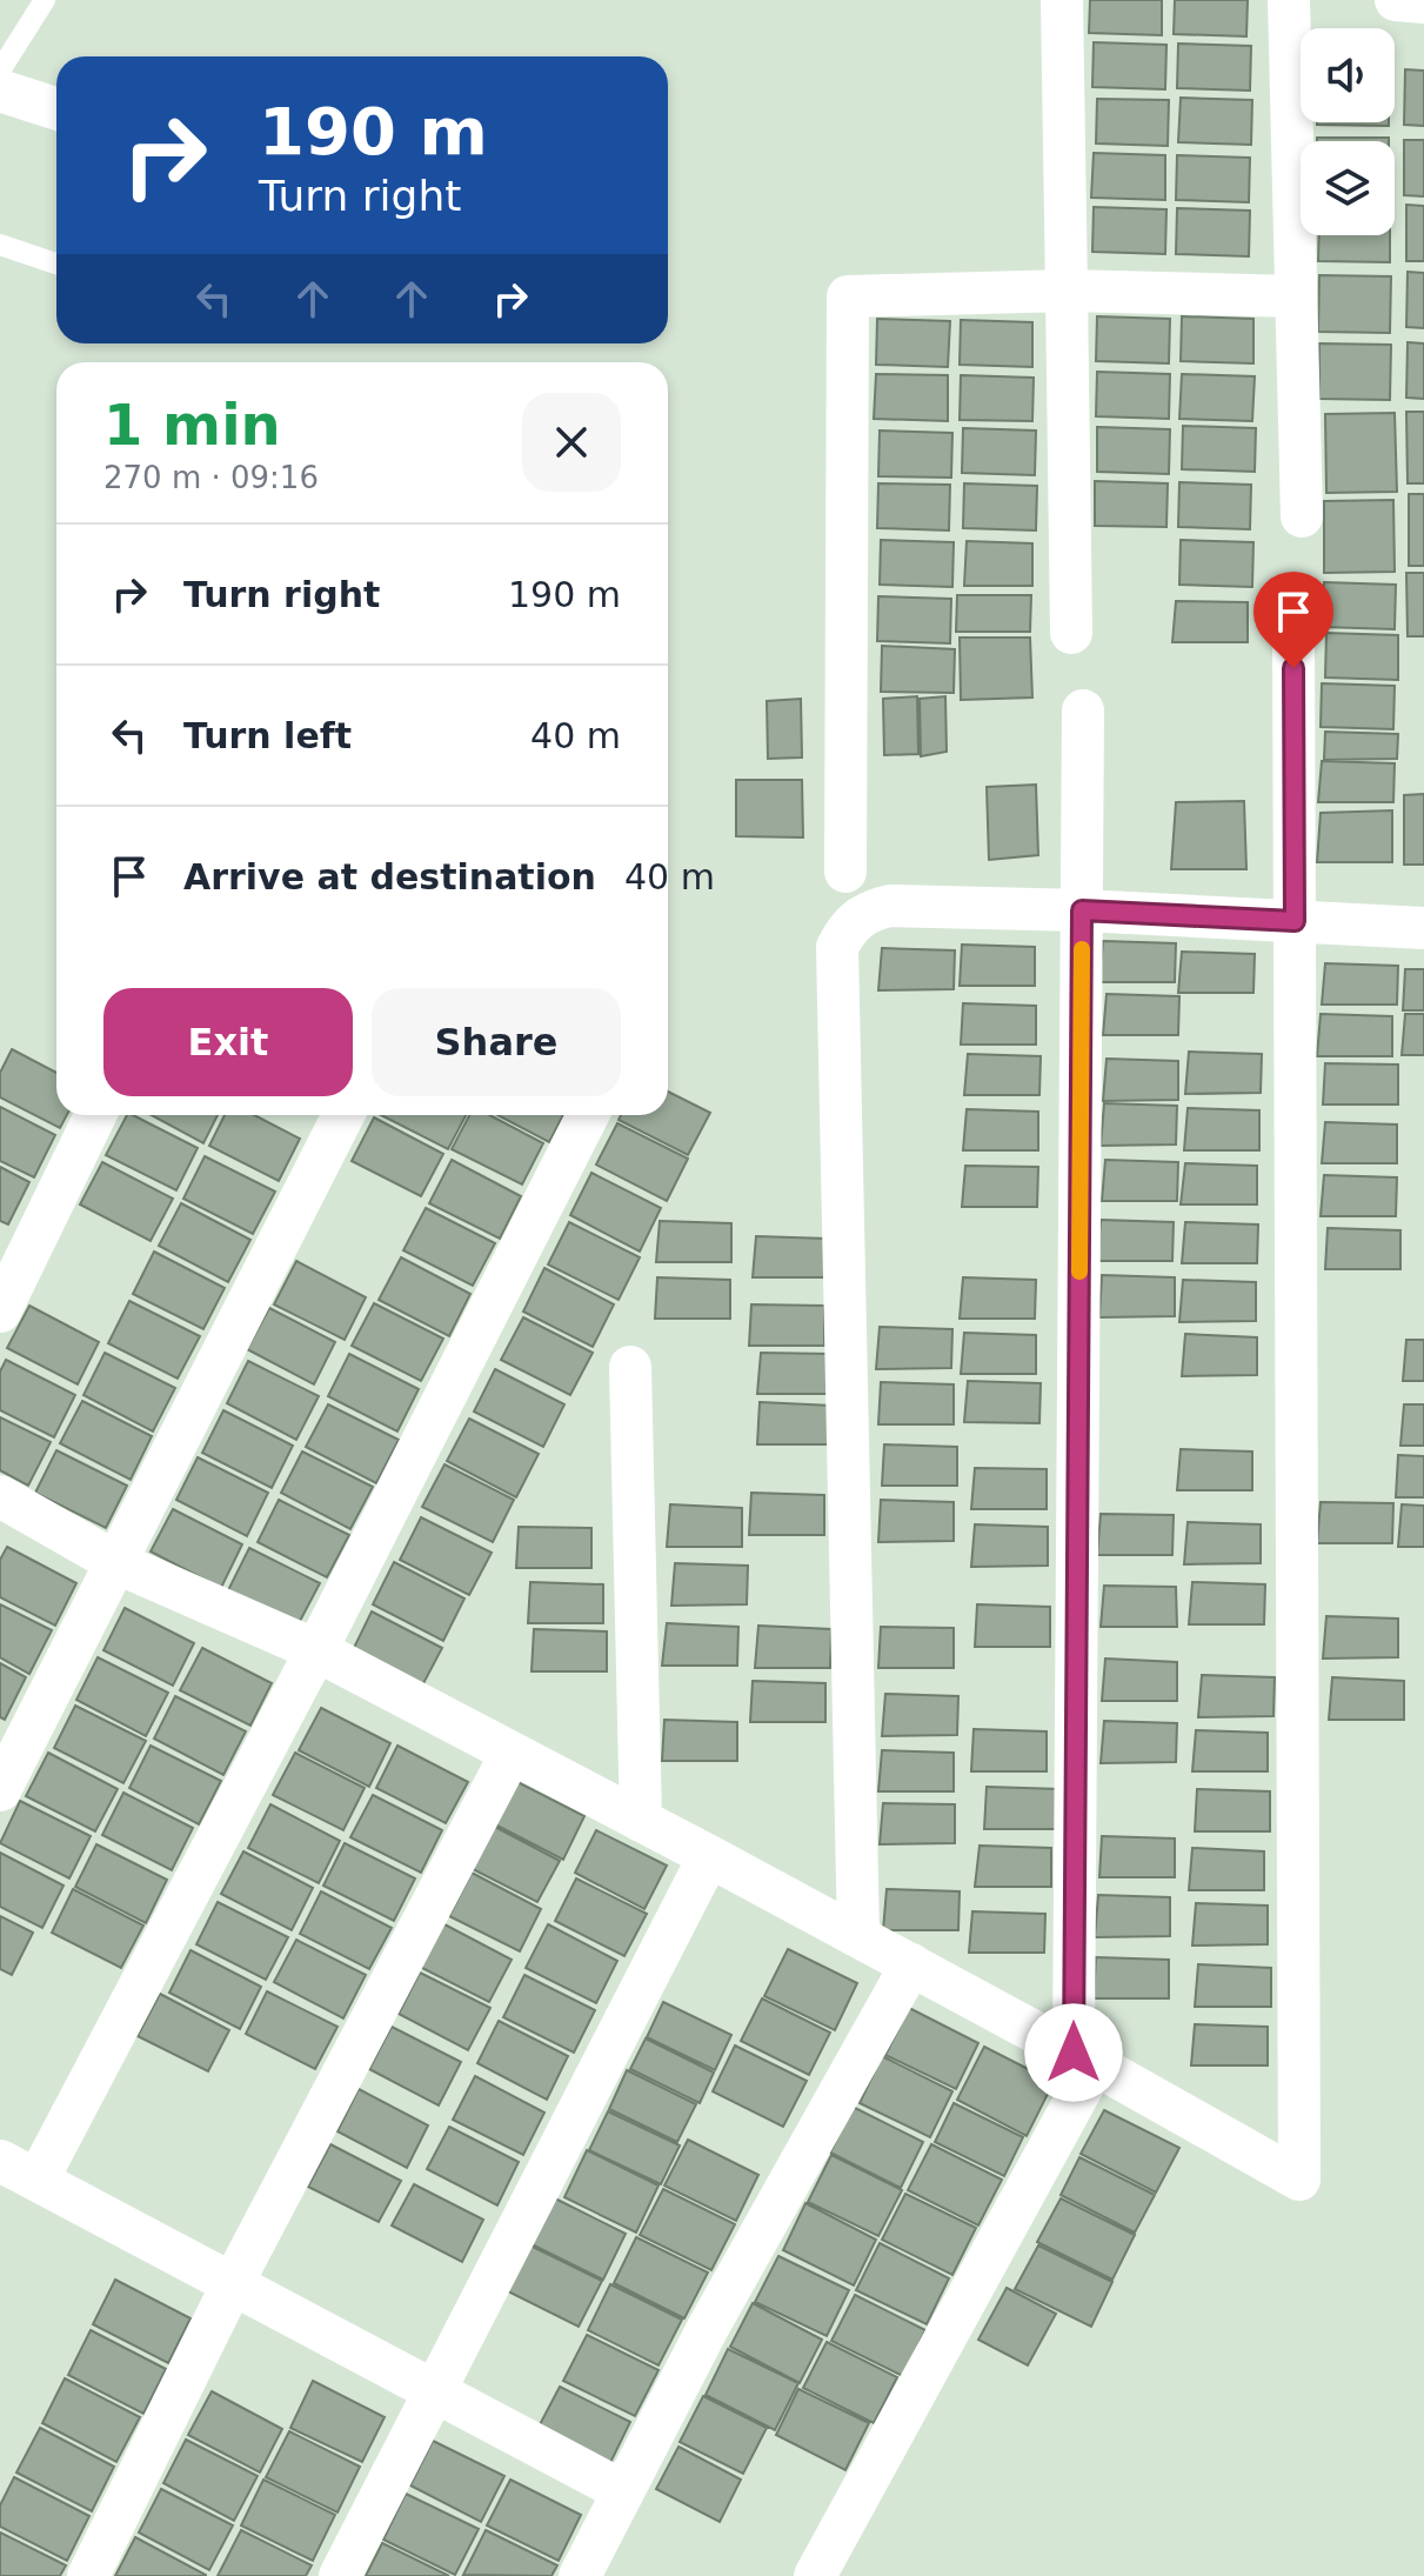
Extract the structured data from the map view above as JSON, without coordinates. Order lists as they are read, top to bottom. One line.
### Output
{"page":{"turn":["190 m","Turn right"],"heading":["1 min","270 m · 09:16"],"list":[{"name":"Turn right","value":"190 m"},{"name":"Turn left","value":"40 m"},{"name":"Arrive at destination","value":"40 m"}],"buttons":["Exit","Share"]}}
